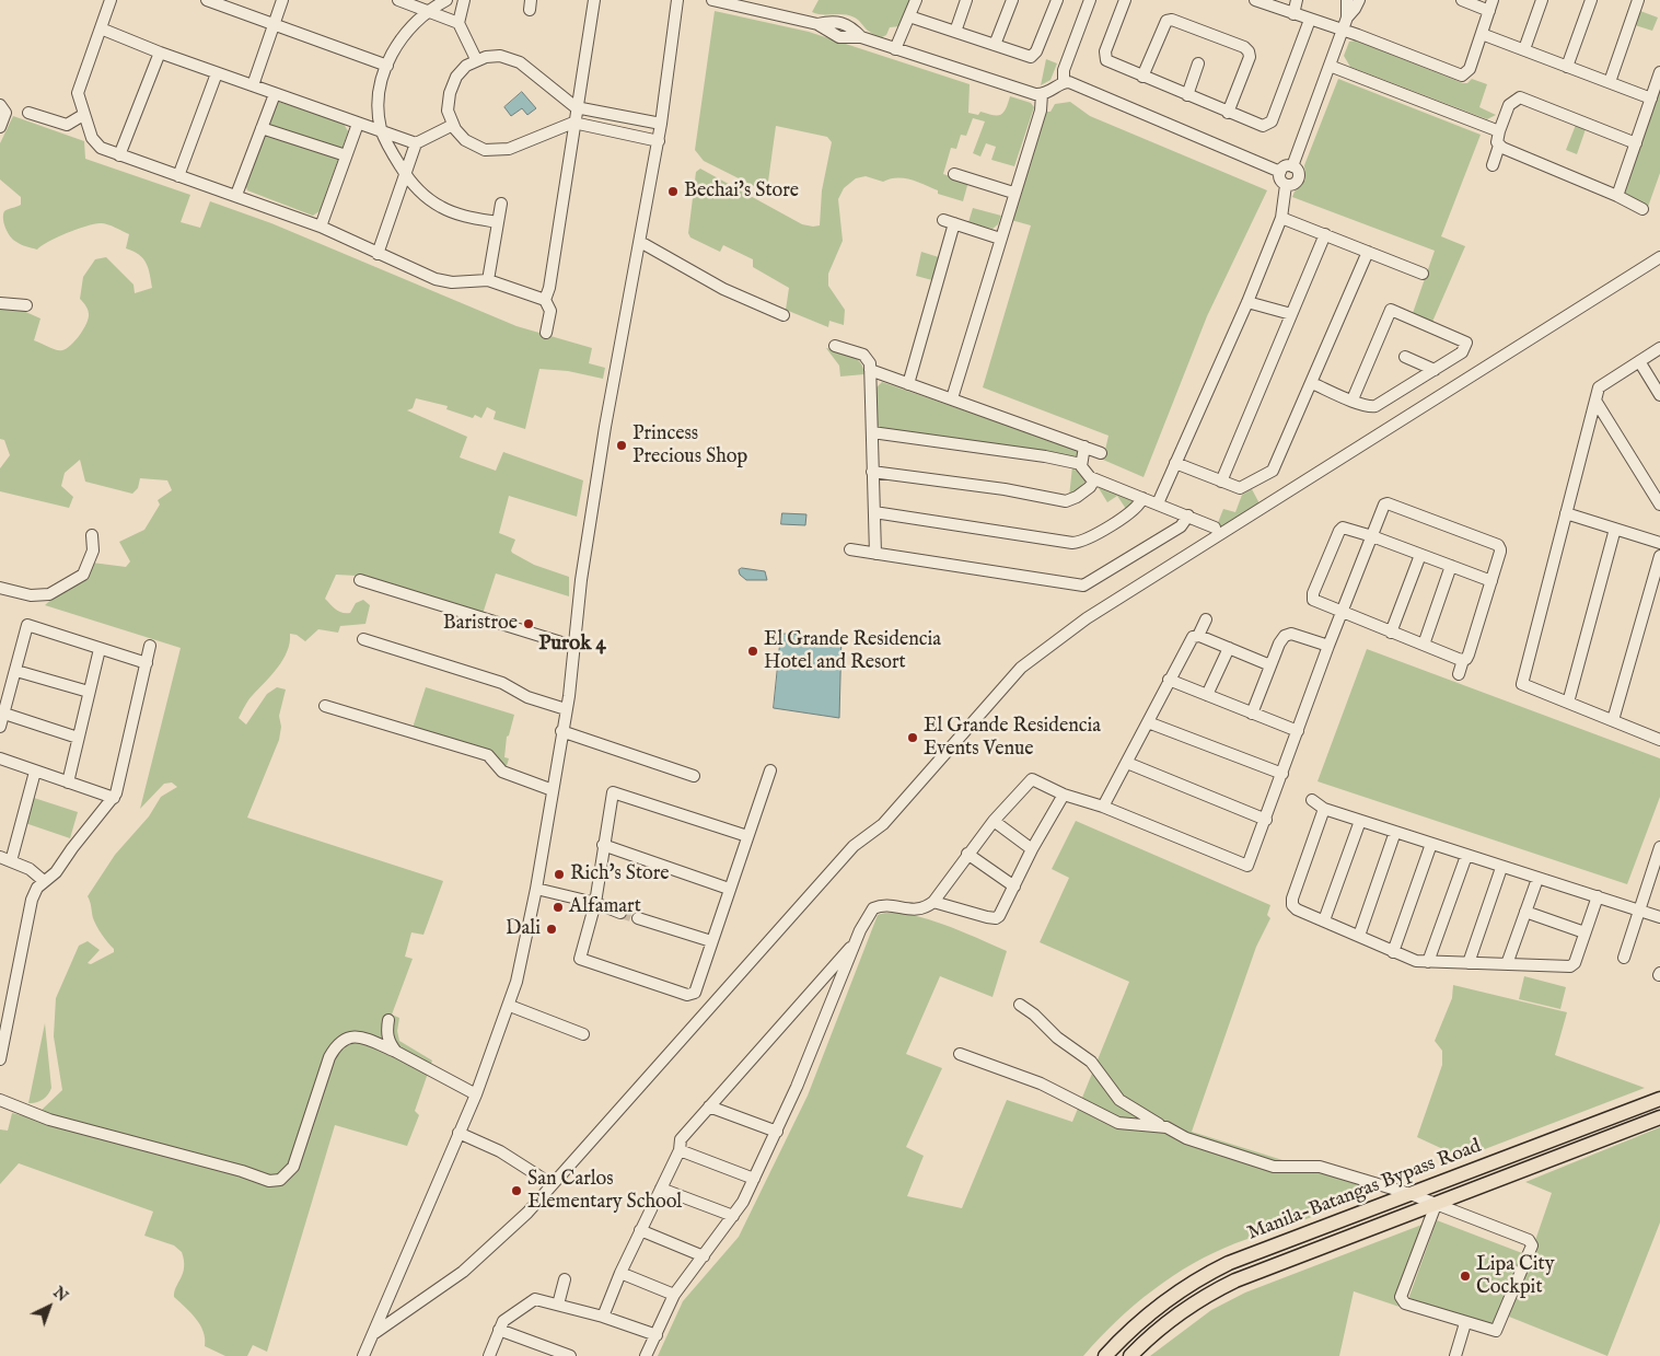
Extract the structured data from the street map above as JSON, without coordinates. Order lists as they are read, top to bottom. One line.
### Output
{"streets":{"main road":["Manila-Batangas Bypass Road"]},"districts":["Purok 4"],"places":["Bechai's Store","Princess Precious Shop","Baristroe","El Grande Residencia Hotel and Resort","El Grande Residencia Events Venue","Rich's Store","Alfamart","Dali","San Carlos Elementary School","Lipa City Cockpit"],"north":"top right"}
